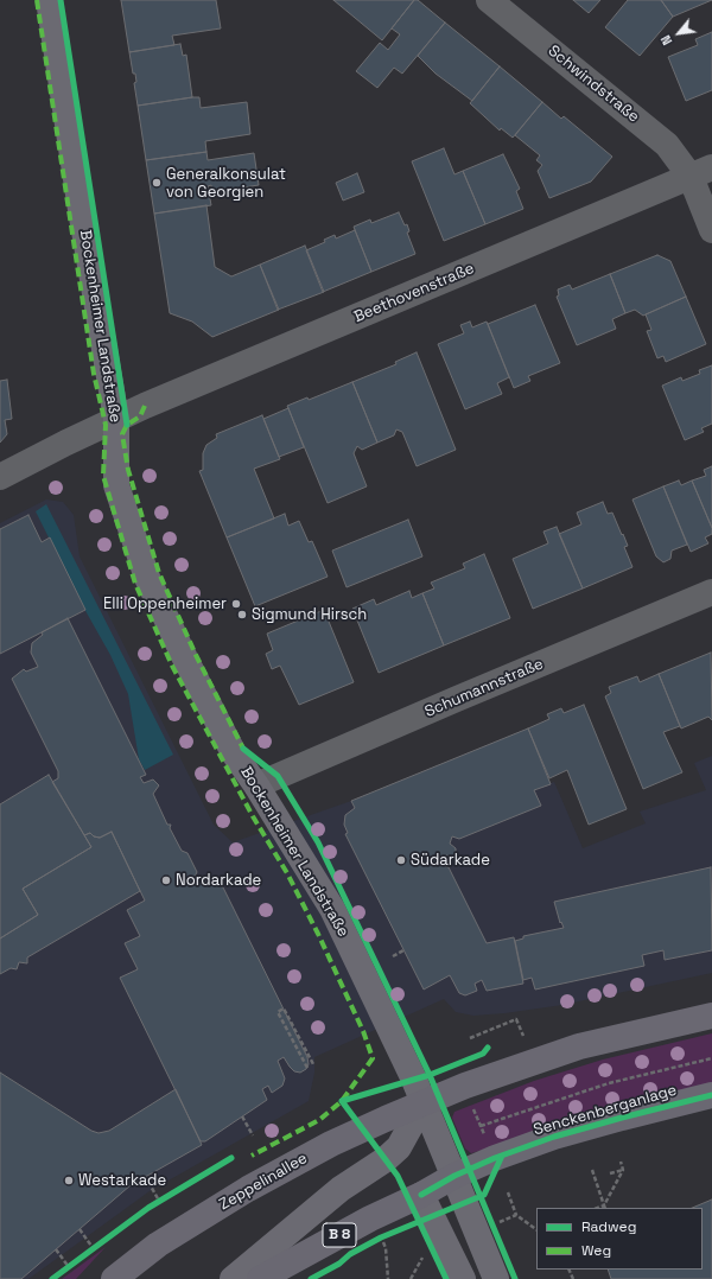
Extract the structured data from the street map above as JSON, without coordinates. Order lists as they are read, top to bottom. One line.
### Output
{"streets":{"main road":["Bockenheimer Landstraße","Senckenberganlage","Zeppelinallee","B 8"],"street":["Schwindstraße","Beethovenstraße","Schumannstraße"]},"crossings":[["Schwindstraße","Beethovenstraße"],["Beethovenstraße","Bockenheimer Landstraße"],["Bockenheimer Landstraße","Schumannstraße"],["Bockenheimer Landstraße","Senckenberganlage"],["Bockenheimer Landstraße","Zeppelinallee"],["Bockenheimer Landstraße","B 8"],["Senckenberganlage","B 8"]],"places":["Generalkonsulat von Georgien","Elli Oppenheimer","Sigmund Hirsch","Südarkade","Nordarkade","Westarkade"],"legend":["Radweg","Weg"],"north":"bottom left"}
